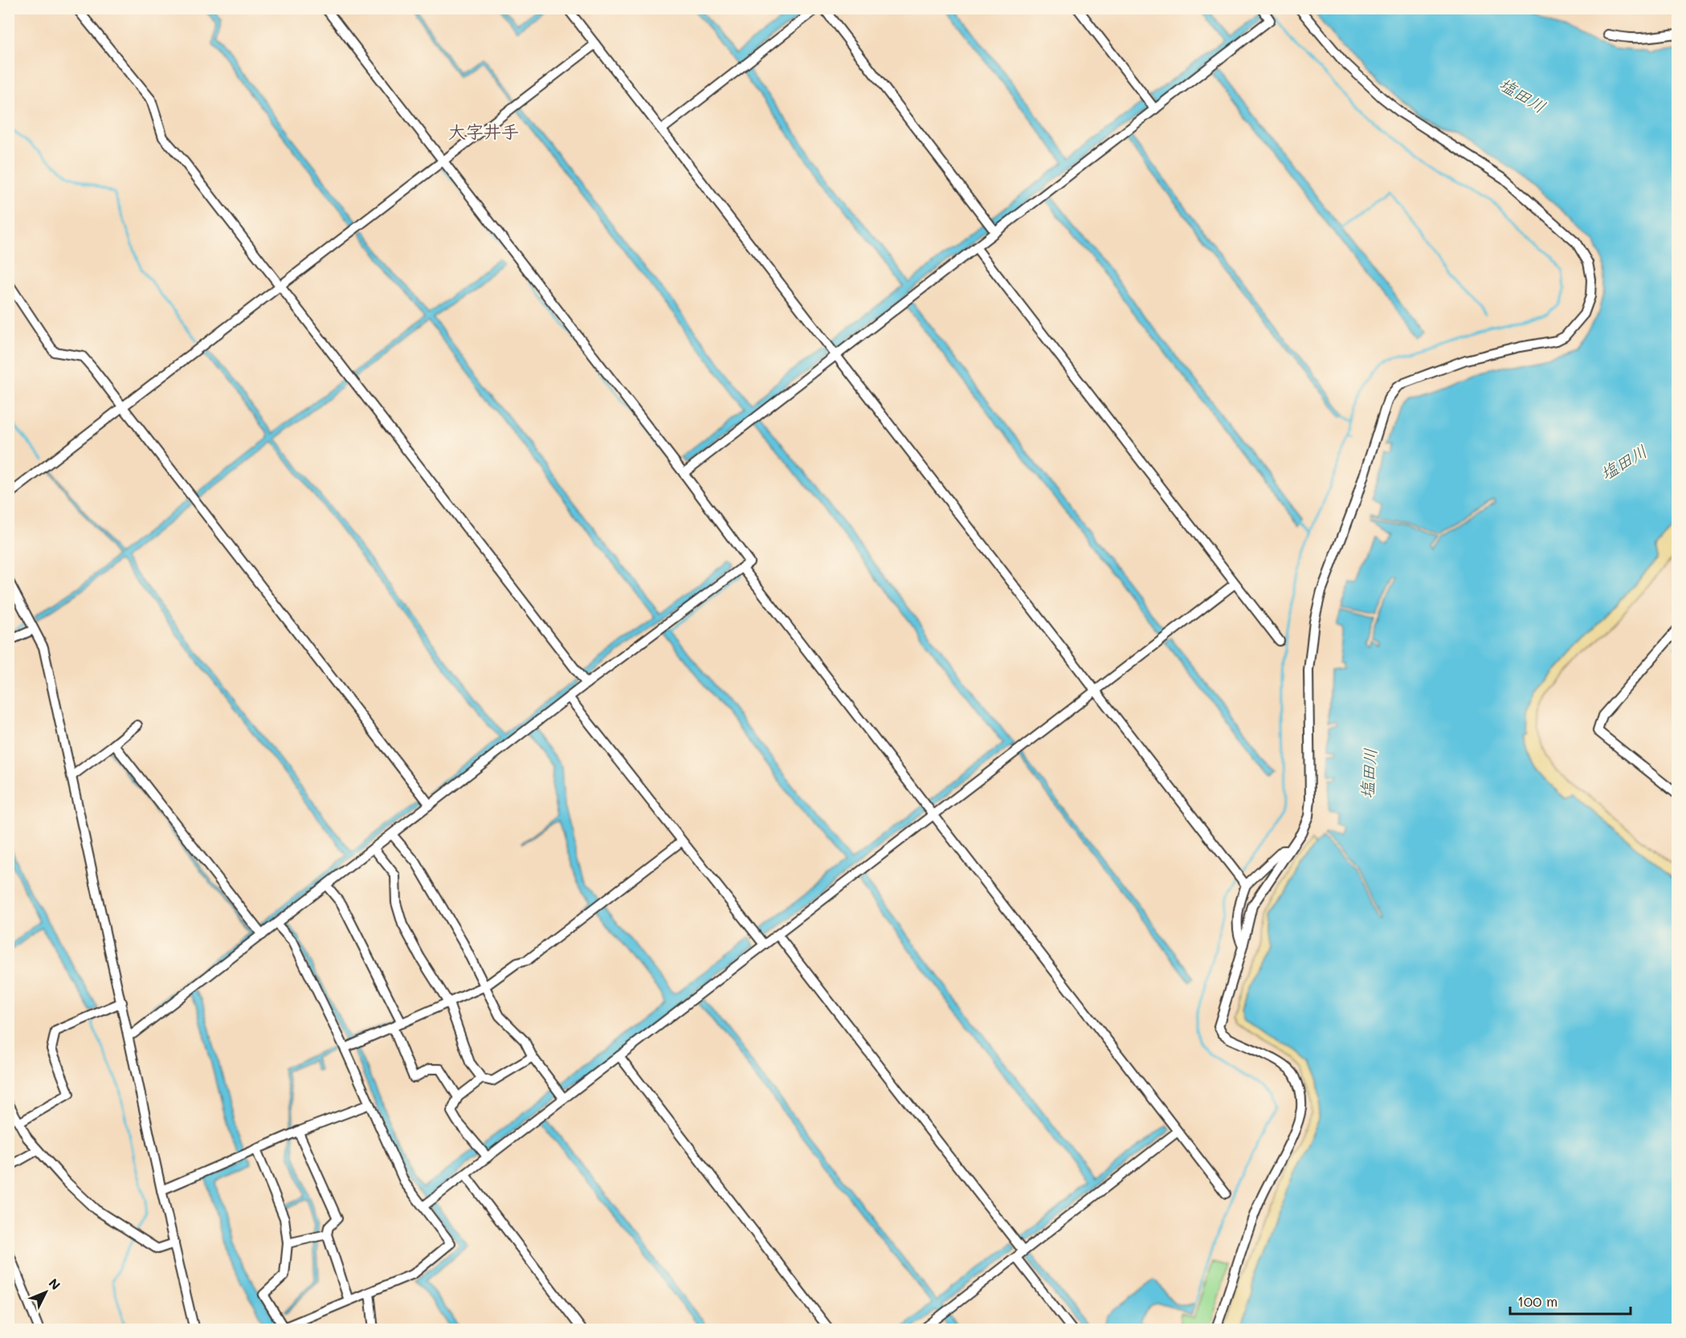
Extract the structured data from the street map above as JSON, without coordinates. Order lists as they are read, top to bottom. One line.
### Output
{"districts":["大字井手"],"water":["塩田川"],"scale_bar":"100 m","north":"top right"}
